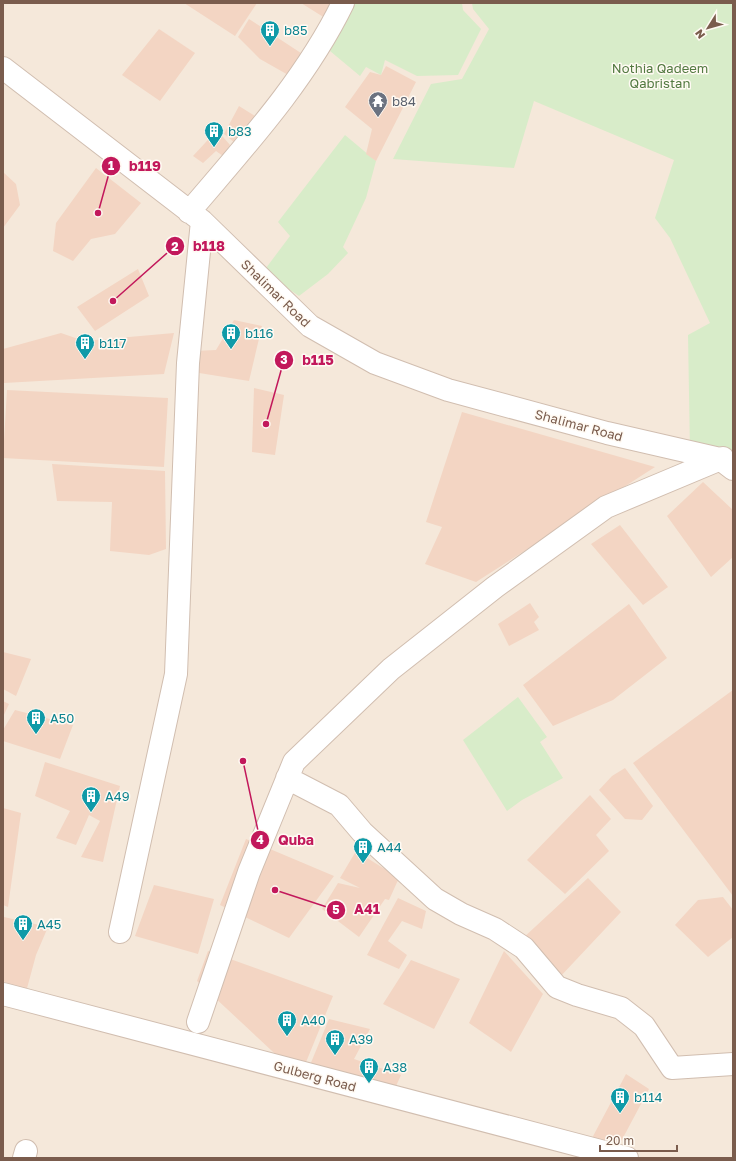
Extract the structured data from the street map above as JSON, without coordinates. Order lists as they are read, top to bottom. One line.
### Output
{"streets":{"street":["Shalimar Road","Gulberg Road"]},"parks":["Nothia Qadeem Qabristan"],"places":{"building":["b85","b83","b116","b117","A50","A49","A44","A45","A40","A39","A38","b114"],"temple":["b84"],"other":["b119","b118","b115","Quba","A41"]},"scale_bar":"20 m","north":"bottom left"}
